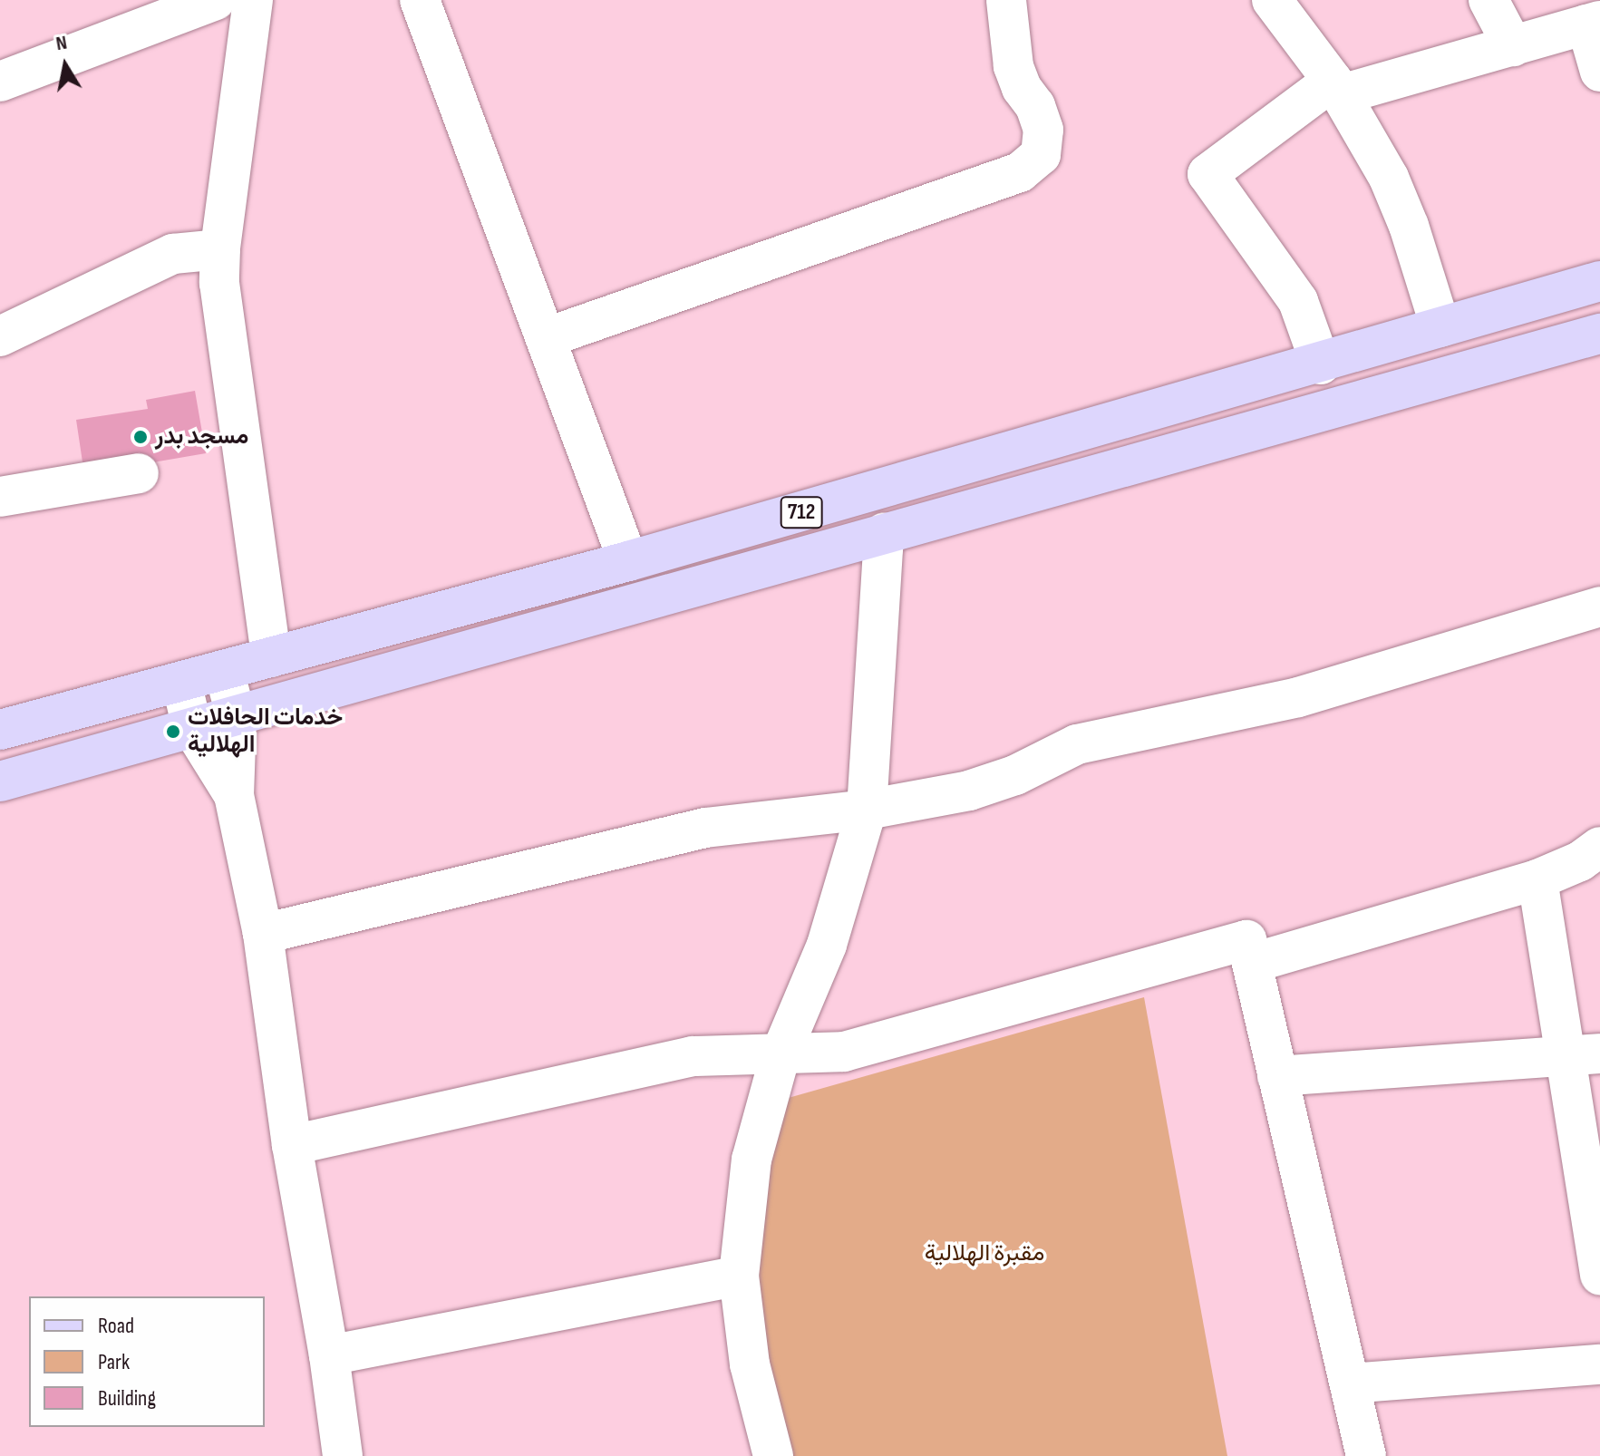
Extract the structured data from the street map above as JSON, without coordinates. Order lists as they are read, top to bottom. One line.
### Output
{"streets":{"main road":["712"]},"parks":["مقبرة الهلالية"],"places":["مسجد بدر","خدمات الحافلات الهلالية"],"legend":["Road","Park","Building"],"north":"top"}
